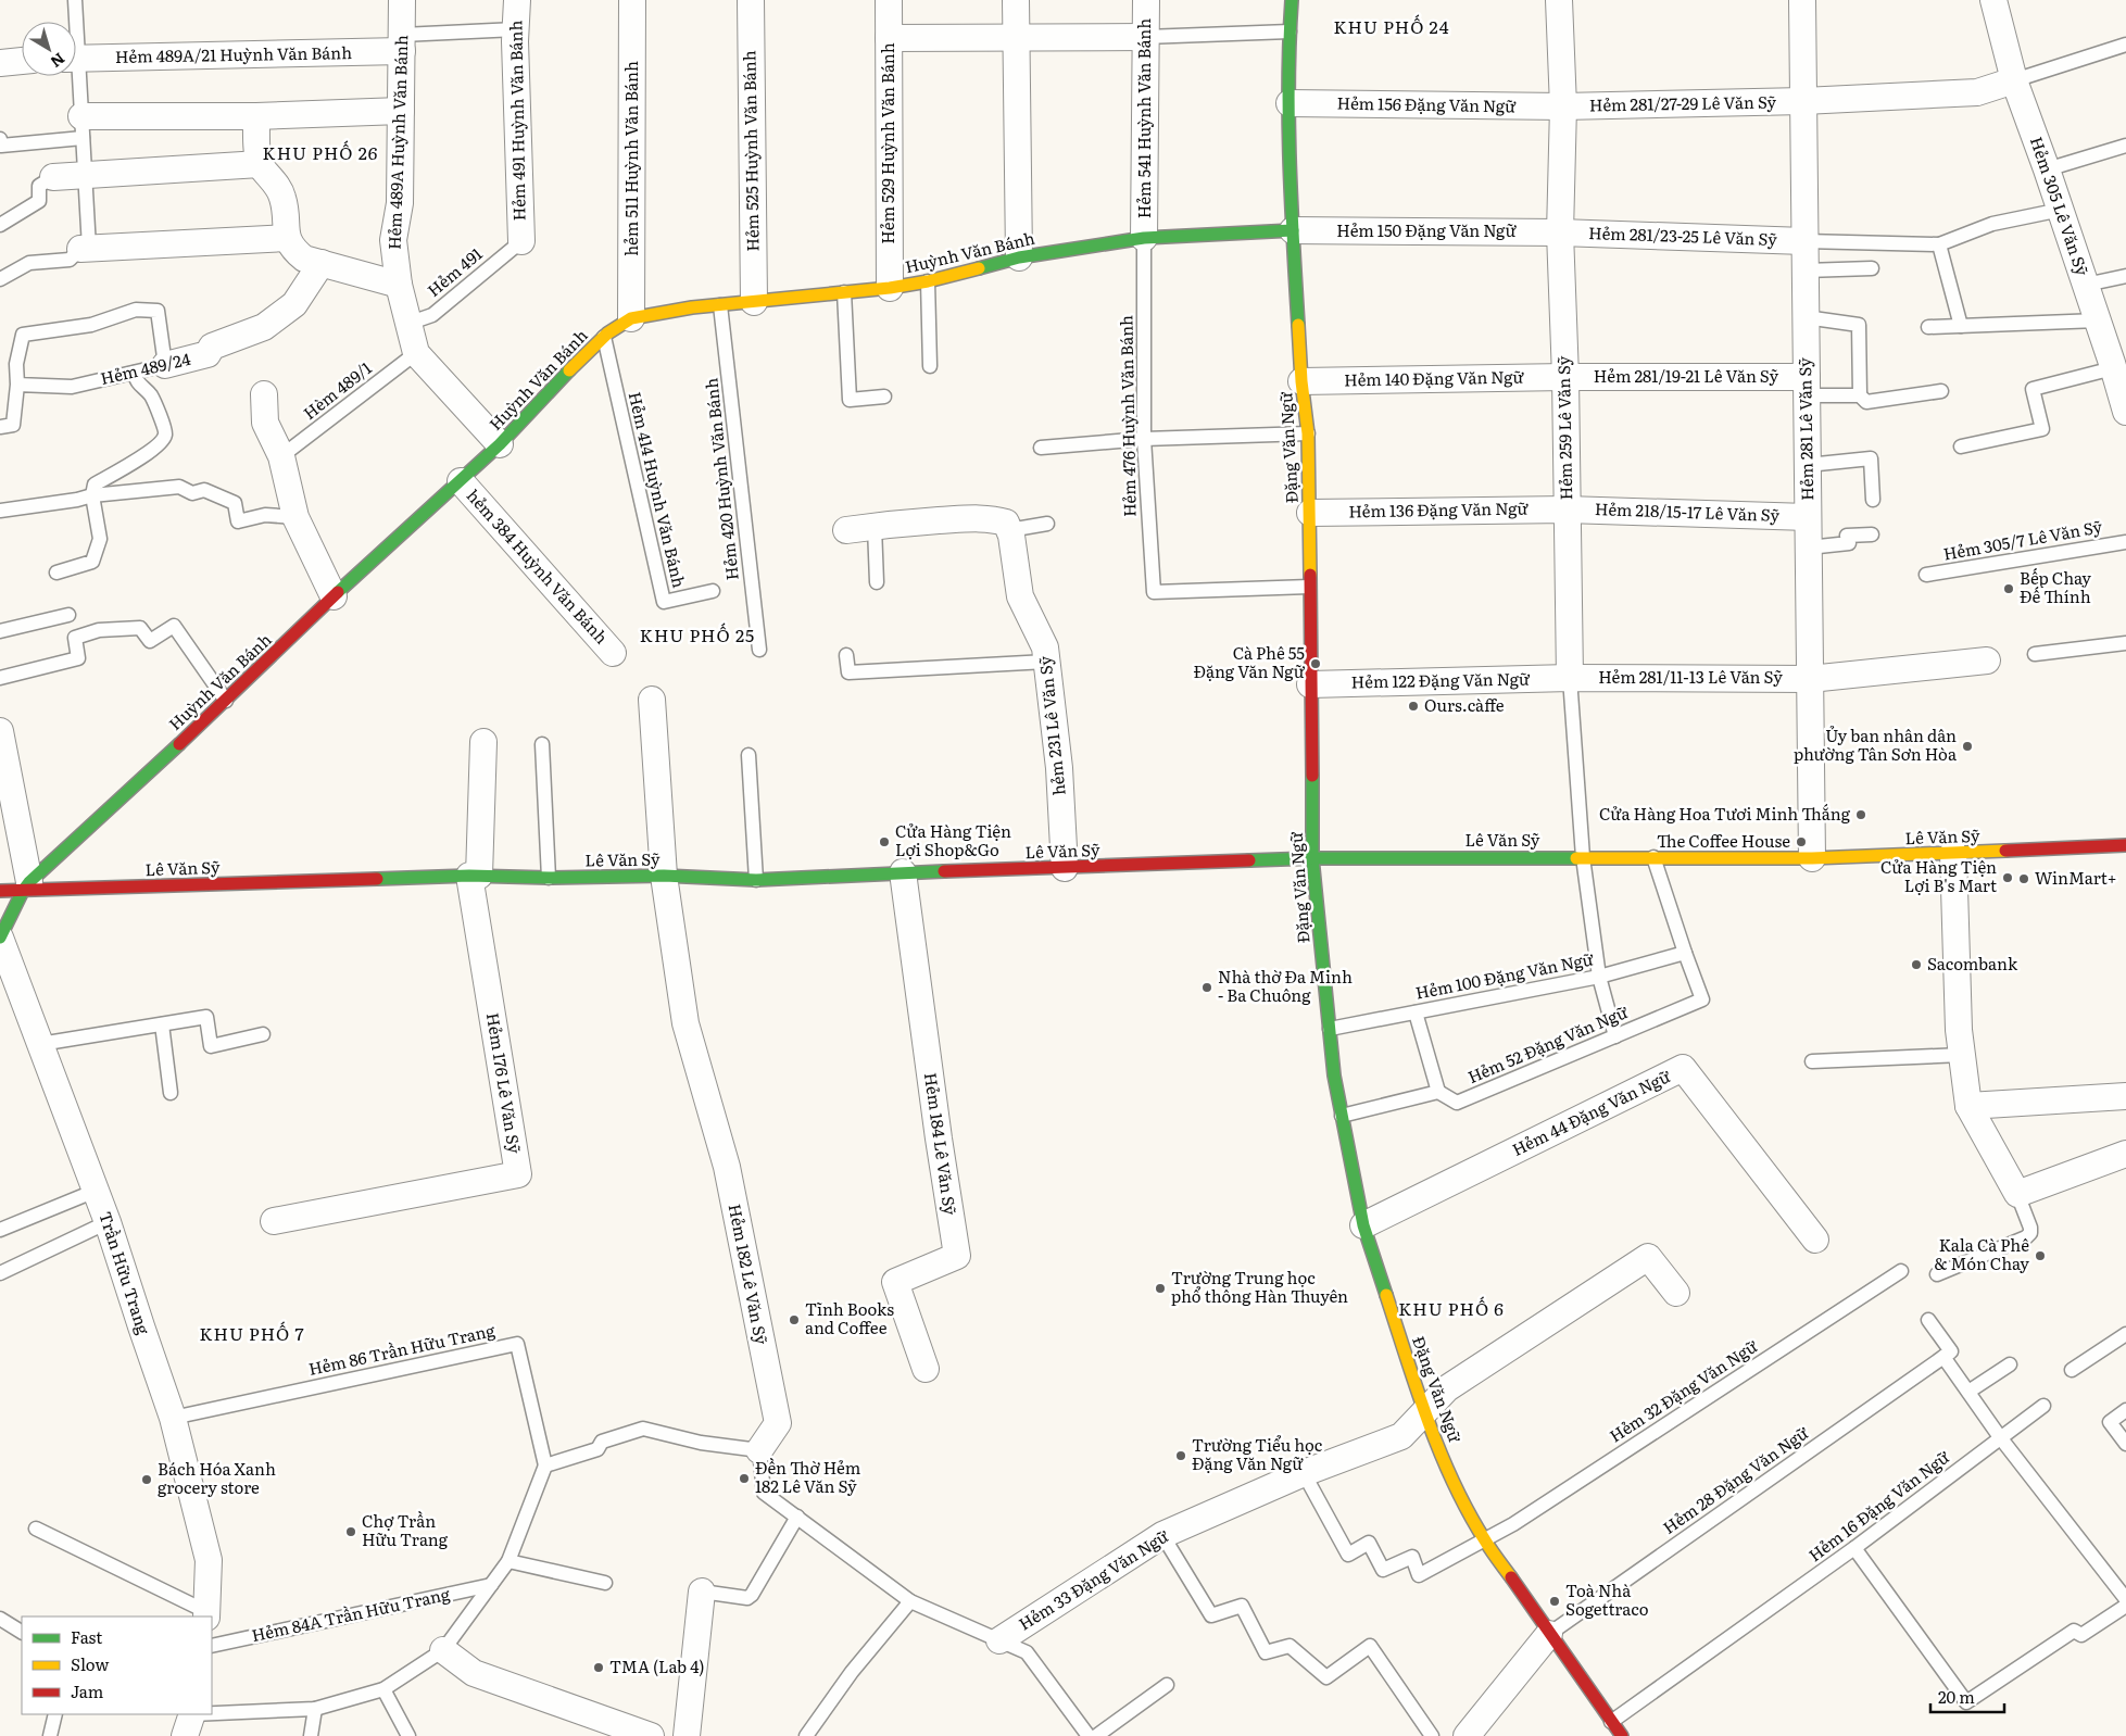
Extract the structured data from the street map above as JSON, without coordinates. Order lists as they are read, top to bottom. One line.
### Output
{"streets":{"street":["Hẻm 489A/21 Huỳnh Văn Bánh","Hẻm 281/27-29 Lê Văn Sỹ","Hẻm 156 Đặng Văn Ngữ","Hẻm 541 Huỳnh Văn Bánh","Hẻm 491 Huỳnh Văn Bánh","Hẻm 489A Huỳnh Văn Bánh","Hẻm 529 Huỳnh Văn Bánh","Hẻm 525 Huỳnh Văn Bánh","hẻm 511 Huỳnh Văn Bánh","Hẻm 305 Lê Văn Sỹ","Hẻm 150 Đặng Văn Ngữ","Hẻm 281/23-25 Lê Văn Sỹ","Huỳnh Văn Bánh","Hẻm 489/24","Hẻm 281/19-21 Lê Văn Sỹ","Hẻm 140 Đặng Văn Ngữ","Hẻm 259 Lê Văn Sỹ","Hẻm 281 Lê Văn Sỹ","Đặng Văn Ngữ","Hẻm 136 Đặng Văn Ngữ","Hẻm 218/15-17 Lê Văn Sỹ","hẻm 384 Huỳnh Văn Bánh","Hẻm 281/11-13 Lê Văn Sỹ","Hẻm 122 Đặng Văn Ngữ","hẻm 231 Lê Văn Sỹ","Lê Văn Sỹ","Hẻm 176 Lê Văn Sỹ","Hẻm 44 Đặng Văn Ngữ","Hẻm 184 Lê Văn Sỹ","Trần Hữu Trang","Hẻm 182 Lê Văn Sỹ","Hẻm 33 Đặng Văn Ngữ"],"lane":["Hẻm 491","Hèm 489/1","Hẻm 476 Huỳnh Văn Bánh","Hẻm 420 Huỳnh Văn Bánh","Hẻm 414 Huỳnh Văn Bánh","Hẻm 305/7 Lê Văn Sỹ","Hẻm 100 Đặng Văn Ngữ","Hẻm 52 Đặng Văn Ngữ","Hẻm 86 Trần Hữu Trang","Hẻm 32 Đặng Văn Ngữ","Hẻm 28 Đặng Văn Ngữ","Hẻm 16 Đặng Văn Ngữ","Hẻm 84A Trần Hữu Trang"]},"crossings":[["Hẻm 489A/21 Huỳnh Văn Bánh","Hẻm 489A Huỳnh Văn Bánh"],["Hẻm 281/27-29 Lê Văn Sỹ","Hẻm 156 Đặng Văn Ngữ"],["Hẻm 281/27-29 Lê Văn Sỹ","Hẻm 305 Lê Văn Sỹ"],["Hẻm 281/27-29 Lê Văn Sỹ","Hẻm 259 Lê Văn Sỹ"],["Hẻm 281/27-29 Lê Văn Sỹ","Hẻm 281 Lê Văn Sỹ"],["Hẻm 156 Đặng Văn Ngữ","Hẻm 259 Lê Văn Sỹ"],["Hẻm 156 Đặng Văn Ngữ","Đặng Văn Ngữ"],["Hẻm 541 Huỳnh Văn Bánh","Hẻm 529 Huỳnh Văn Bánh"],["Hẻm 541 Huỳnh Văn Bánh","Huỳnh Văn Bánh"],["Hẻm 541 Huỳnh Văn Bánh","Hẻm 476 Huỳnh Văn Bánh"],["Hẻm 491 Huỳnh Văn Bánh","Hẻm 491"],["Hẻm 489A Huỳnh Văn Bánh","Hẻm 491"],["Hẻm 489A Huỳnh Văn Bánh","Hèm 489/1"],["Hẻm 529 Huỳnh Văn Bánh","Huỳnh Văn Bánh"],["Hẻm 525 Huỳnh Văn Bánh","Huỳnh Văn Bánh"],["hẻm 511 Huỳnh Văn Bánh","Huỳnh Văn Bánh"],["Hẻm 150 Đặng Văn Ngữ","Hẻm 281/23-25 Lê Văn Sỹ"],["Hẻm 150 Đặng Văn Ngữ","Huỳnh Văn Bánh"],["Hẻm 150 Đặng Văn Ngữ","Hẻm 259 Lê Văn Sỹ"],["Hẻm 150 Đặng Văn Ngữ","Đặng Văn Ngữ"],["Hẻm 281/23-25 Lê Văn Sỹ","Hẻm 259 Lê Văn Sỹ"],["Hẻm 281/23-25 Lê Văn Sỹ","Hẻm 281 Lê Văn Sỹ"],["Huỳnh Văn Bánh","Hẻm 476 Huỳnh Văn Bánh"],["Huỳnh Văn Bánh","Đặng Văn Ngữ"],["Huỳnh Văn Bánh","Hẻm 420 Huỳnh Văn Bánh"],["Huỳnh Văn Bánh","Hẻm 414 Huỳnh Văn Bánh"],["Huỳnh Văn Bánh","hẻm 384 Huỳnh Văn Bánh"],["Huỳnh Văn Bánh","Lê Văn Sỹ"],["Huỳnh Văn Bánh","Trần Hữu Trang"],["Hẻm 281/19-21 Lê Văn Sỹ","Hẻm 140 Đặng Văn Ngữ"],["Hẻm 281/19-21 Lê Văn Sỹ","Hẻm 259 Lê Văn Sỹ"],["Hẻm 281/19-21 Lê Văn Sỹ","Hẻm 281 Lê Văn Sỹ"],["Hẻm 140 Đặng Văn Ngữ","Hẻm 259 Lê Văn Sỹ"],["Hẻm 140 Đặng Văn Ngữ","Đặng Văn Ngữ"],["Hẻm 476 Huỳnh Văn Bánh","Đặng Văn Ngữ"],["Hẻm 259 Lê Văn Sỹ","Hẻm 136 Đặng Văn Ngữ"],["Hẻm 259 Lê Văn Sỹ","Hẻm 218/15-17 Lê Văn Sỹ"],["Hẻm 259 Lê Văn Sỹ","Hẻm 281/11-13 Lê Văn Sỹ"],["Hẻm 259 Lê Văn Sỹ","Hẻm 122 Đặng Văn Ngữ"],["Hẻm 259 Lê Văn Sỹ","Lê Văn Sỹ"],["Hẻm 259 Lê Văn Sỹ","Hẻm 100 Đặng Văn Ngữ"],["Hẻm 259 Lê Văn Sỹ","Hẻm 52 Đặng Văn Ngữ"],["Hẻm 281 Lê Văn Sỹ","Hẻm 218/15-17 Lê Văn Sỹ"],["Hẻm 281 Lê Văn Sỹ","Hẻm 281/11-13 Lê Văn Sỹ"],["Hẻm 281 Lê Văn Sỹ","Lê Văn Sỹ"],["Đặng Văn Ngữ","Hẻm 136 Đặng Văn Ngữ"],["Đặng Văn Ngữ","Hẻm 122 Đặng Văn Ngữ"],["Đặng Văn Ngữ","Lê Văn Sỹ"],["Đặng Văn Ngữ","Hẻm 100 Đặng Văn Ngữ"],["Đặng Văn Ngữ","Hẻm 44 Đặng Văn Ngữ"],["Đặng Văn Ngữ","Hẻm 32 Đặng Văn Ngữ"],["Đặng Văn Ngữ","Hẻm 28 Đặng Văn Ngữ"],["Đặng Văn Ngữ","Hẻm 16 Đặng Văn Ngữ"],["Đặng Văn Ngữ","Hẻm 33 Đặng Văn Ngữ"],["Hẻm 136 Đặng Văn Ngữ","Hẻm 218/15-17 Lê Văn Sỹ"],["Hẻm 281/11-13 Lê Văn Sỹ","Hẻm 122 Đặng Văn Ngữ"],["hẻm 231 Lê Văn Sỹ","Lê Văn Sỹ"],["Lê Văn Sỹ","Hẻm 176 Lê Văn Sỹ"],["Lê Văn Sỹ","Hẻm 184 Lê Văn Sỹ"],["Lê Văn Sỹ","Hẻm 182 Lê Văn Sỹ"],["Hẻm 100 Đặng Văn Ngữ","Hẻm 52 Đặng Văn Ngữ"],["Trần Hữu Trang","Hẻm 86 Trần Hữu Trang"],["Hẻm 32 Đặng Văn Ngữ","Hẻm 33 Đặng Văn Ngữ"]],"districts":["KHU PHỐ 24","KHU PHỐ 26","KHU PHỐ 25","KHU PHỐ 6","KHU PHỐ 7"],"places":["Bếp Chay Đế Thính","Cà Phê 55 Đặng Văn Ngữ","Ours.càffe","Ủy ban nhân dân phường Tân Sơn Hòa","Cửa Hàng Hoa Tươi Minh Thắng","Cửa Hàng Tiện Lợi Shop&Go","The Coffee House","Cửa Hàng Tiện Lợi B's Mart","WinMart+","Sacombank","Nhà thờ Đa Minh - Ba Chuông","Kala Cà Phê & Món Chay","Trường Trung học phổ thông Hàn Thuyên","Tĩnh Books and Coffee","Trường Tiểu học Đặng Văn Ngữ","Đền Thờ Hẻm 182 Lê Văn Sỹ","Bách Hóa Xanh grocery store","Chợ Trần Hữu Trang","Toà Nhà Sogettraco","TMA (Lab 4)"],"legend":["Fast","Slow","Jam"],"scale_bar":"20 m","north":"bottom right"}
